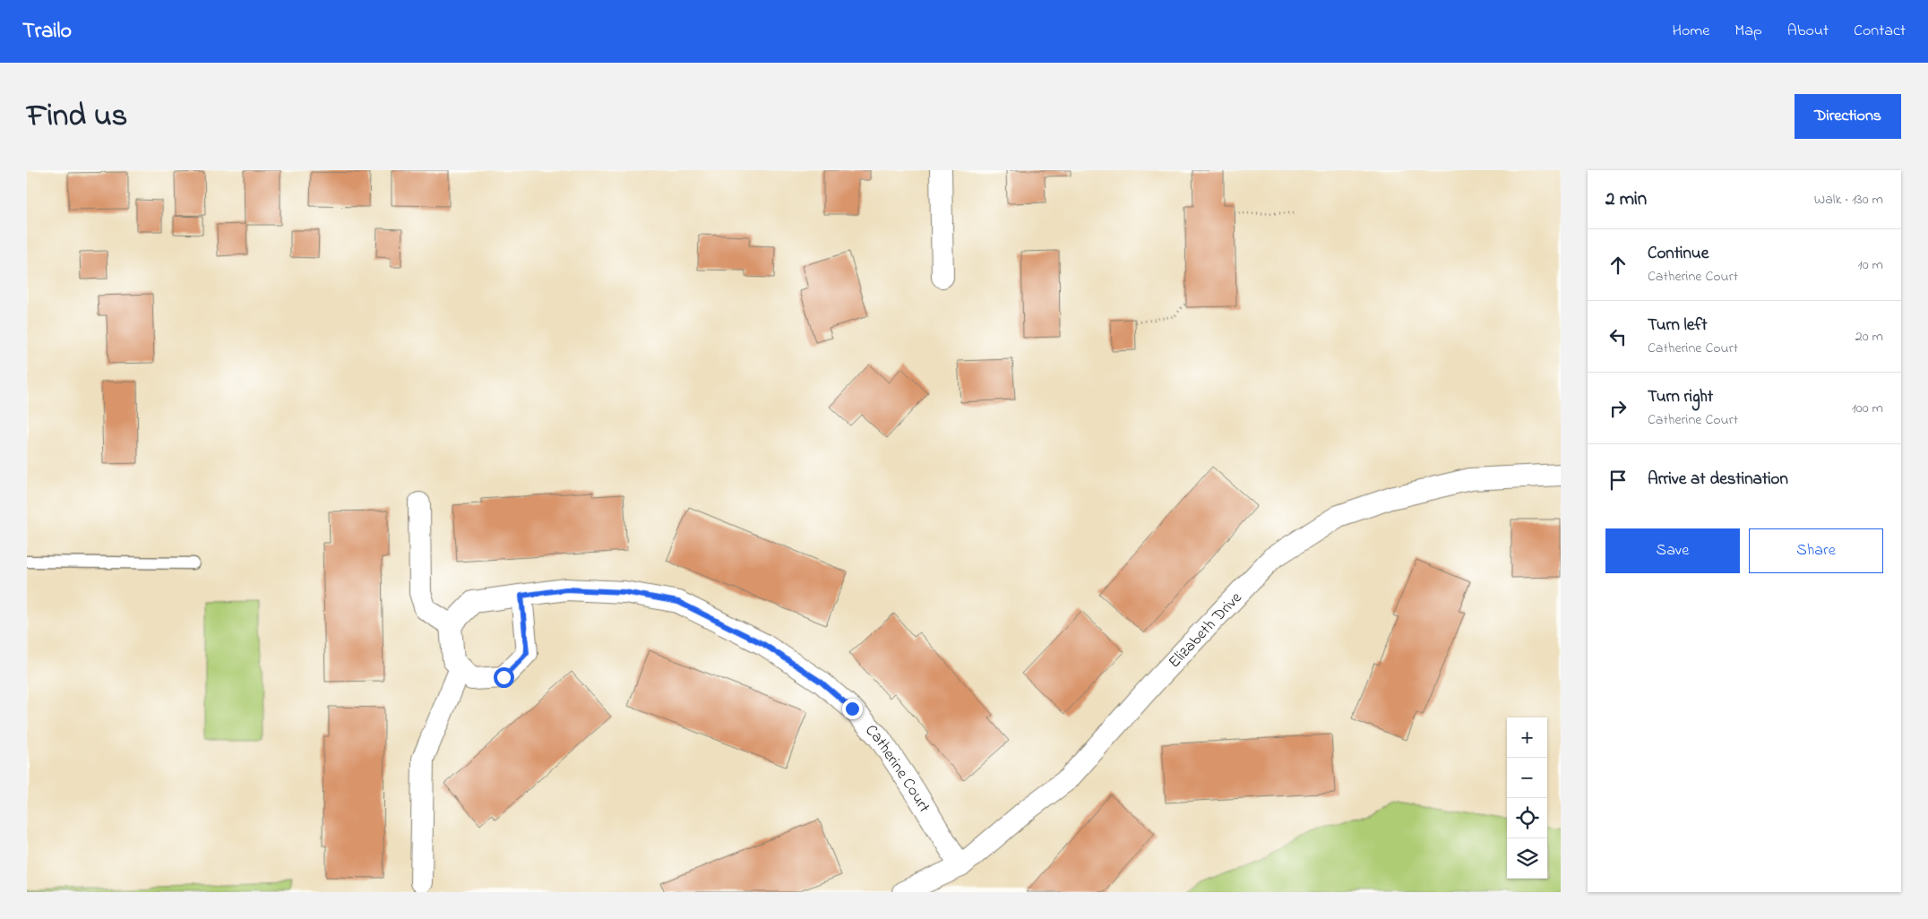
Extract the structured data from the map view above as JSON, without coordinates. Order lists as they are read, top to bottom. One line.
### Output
{"streets":{"street":["Elizabeth Drive","Catherine Court"]},"crossings":[["Elizabeth Drive","Catherine Court"]],"page":{"header":"Trailo","nav":["Home","Map","About","Contact"],"title":"Find us","buttons":["Directions",["Save","Share"]],"heading":["2 min","Walk · 130 m"],"list":[["Continue","Catherine Court","10 m"],["Turn left","Catherine Court","20 m"],["Turn right","Catherine Court","100 m"],"Arrive at destination"],"map_buttons":["+","−"]}}
